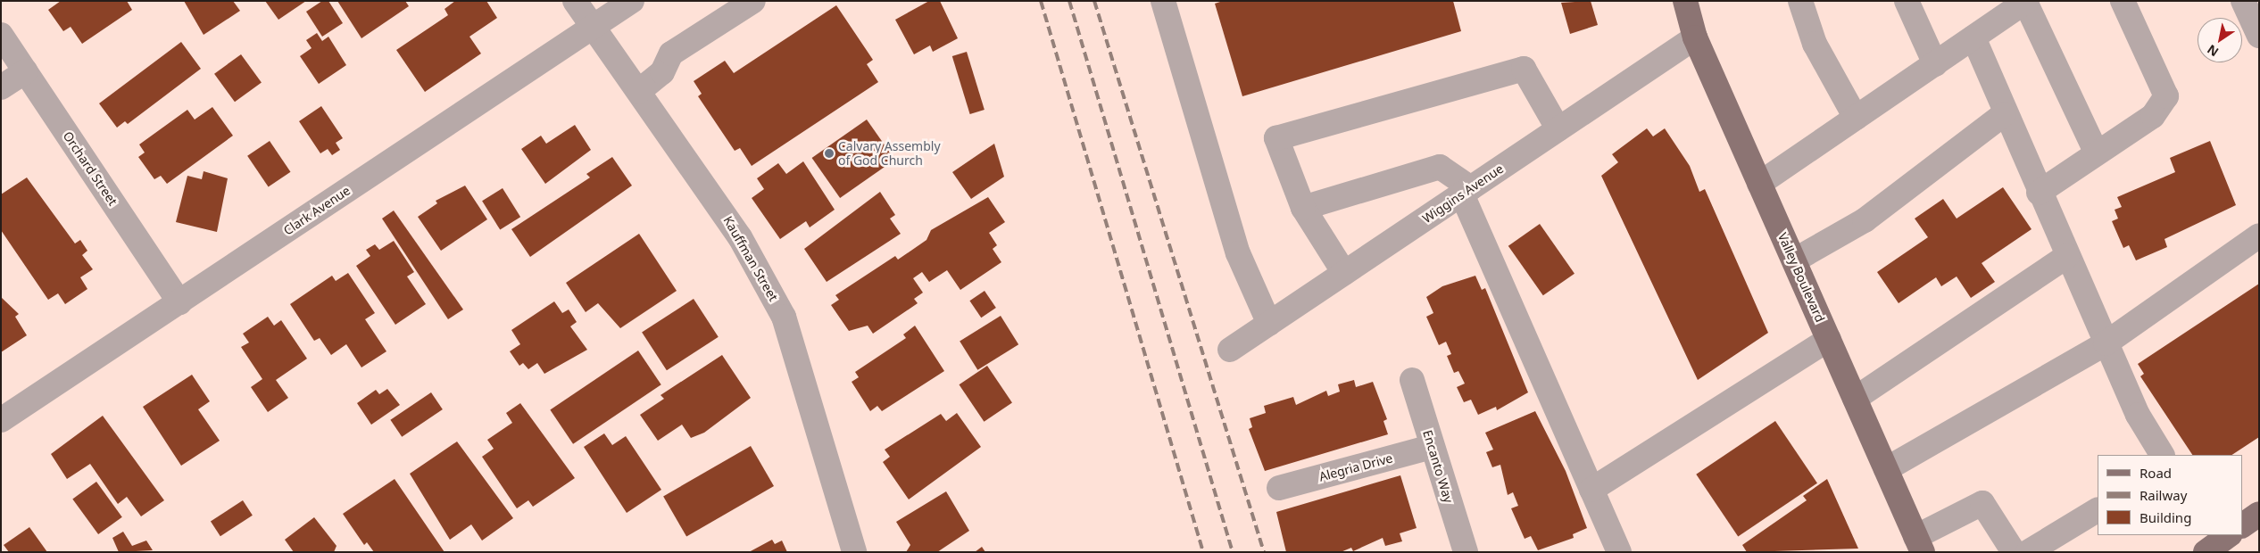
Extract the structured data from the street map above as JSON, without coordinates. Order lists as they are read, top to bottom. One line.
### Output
{"streets":{"main road":["Valley Boulevard"],"street":["Orchard Street","Wiggins Avenue","Clark Avenue","Kauffman Street","Encanto Way","Alegria Drive"]},"crossings":[["Orchard Street","Clark Avenue"],["Wiggins Avenue","Valley Boulevard"],["Clark Avenue","Kauffman Street"],["Encanto Way","Alegria Drive"]],"places":["Calvary Assembly of God Church"],"legend":["Road","Railway","Building"],"north":"bottom left"}
